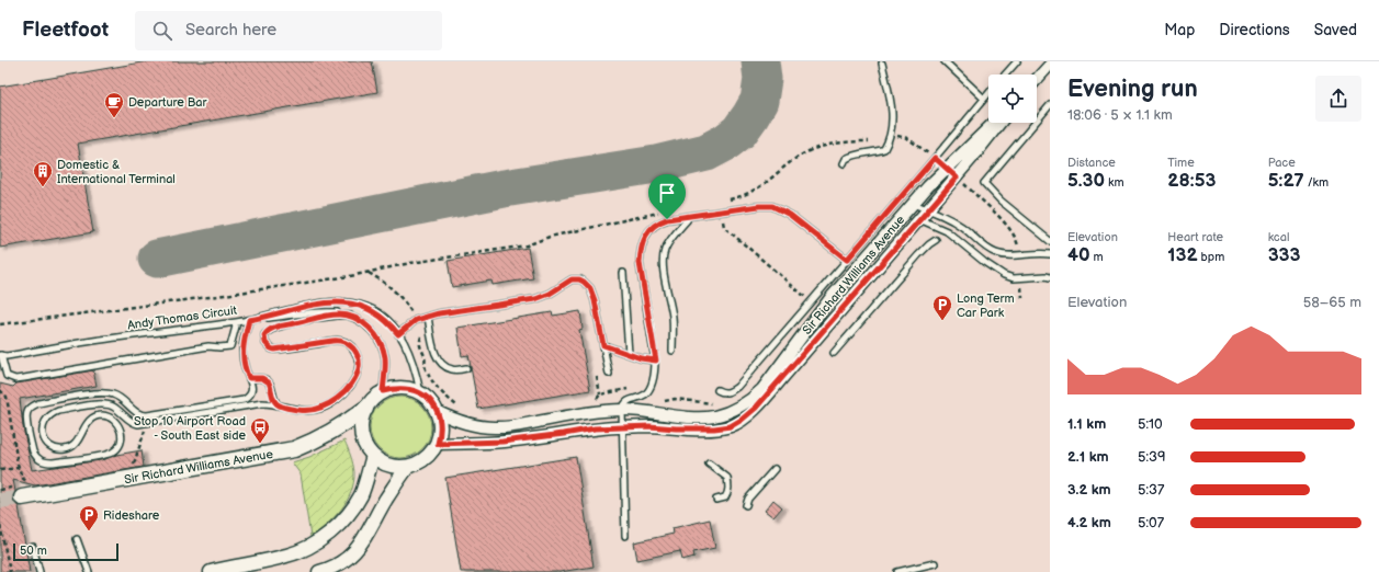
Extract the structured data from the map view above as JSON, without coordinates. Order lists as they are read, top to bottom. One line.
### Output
{"streets":{"main road":["Sir Richard Williams Avenue"],"lane":["Andy Thomas Circuit"]},"crossings":[["Sir Richard Williams Avenue","Andy Thomas Circuit"]],"places":{"cafe":["Departure Bar"],"building":["Domestic & International Terminal"],"parking":["Long Term Car Park","Rideshare"],"bus stop":["Stop 10 Airport Road - South East side"]},"scale_bar":"50 m","page":{"header":"Fleetfoot","search":"Search here","nav":["Map","Directions","Saved"],"heading":["Evening run","18:06 · 5 × 1.1 km"],"stats":[["Distance","5.30 km"],["Time","28:53"],["Pace","5:27 /km"],["Elevation","40 m"],["Heart rate","132 bpm"],["kcal","333"]],"chart":["Elevation","58–65 m"],"list":[{"name":"1.1 km","note":"5:10"},{"name":"2.1 km","note":"5:39"},{"name":"3.2 km","note":"5:37"},{"name":"4.2 km","note":"5:07"}],"scale":"50 m"}}
